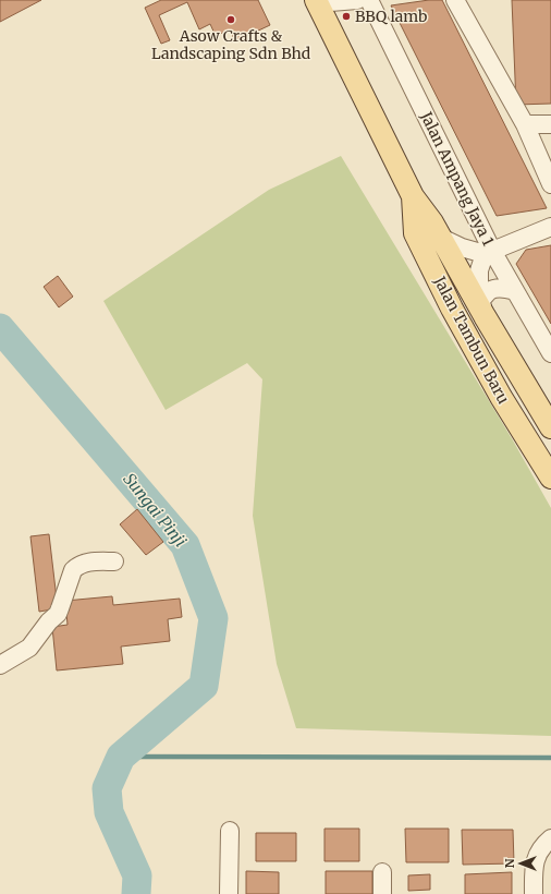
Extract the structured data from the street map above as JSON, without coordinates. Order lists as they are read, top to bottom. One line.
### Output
{"streets":{"main road":["Jalan Tambun Baru"],"street":["Jalan Ampang Jaya 1"]},"water":["Sungai Pinji"],"places":["BBQ lamb","Asow Crafts & Landscaping Sdn Bhd"],"north":"left"}
